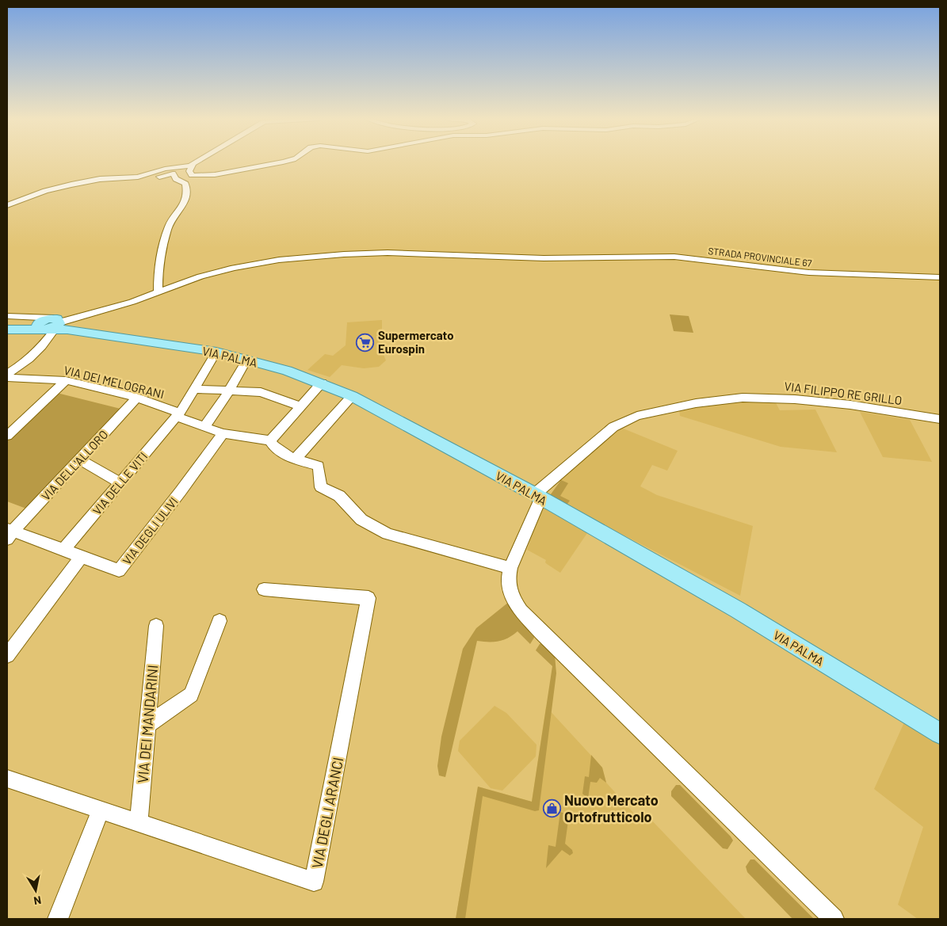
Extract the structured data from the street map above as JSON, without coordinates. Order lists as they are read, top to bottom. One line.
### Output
{"streets":{"main road":["VIA PALMA"],"street":["STRADA PROVINCIALE 67","VIA DEI MELOGRANI","VIA FILIPPO RE GRILLO","VIA DELL'ALLORO","VIA DELLE VITI","VIA DEGLI ULIVI","VIA DEI MANDARINI","VIA DEGLI ARANCI"]},"crossings":[["STRADA PROVINCIALE 67","VIA PALMA"],["VIA PALMA","VIA FILIPPO RE GRILLO"],["VIA PALMA","VIA DELLE VITI"],["VIA DEI MELOGRANI","VIA DELL'ALLORO"],["VIA DEI MELOGRANI","VIA DELLE VITI"],["VIA DEI MELOGRANI","VIA DEGLI ULIVI"],["VIA DELL'ALLORO","VIA DEGLI ULIVI"],["VIA DELLE VITI","VIA DEGLI ULIVI"],["VIA DEI MANDARINI","VIA DEGLI ARANCI"]],"places":{"supermarket":["Supermercato Eurospin"],"shop":["Nuovo Mercato Ortofrutticolo"]},"north":"bottom"}
